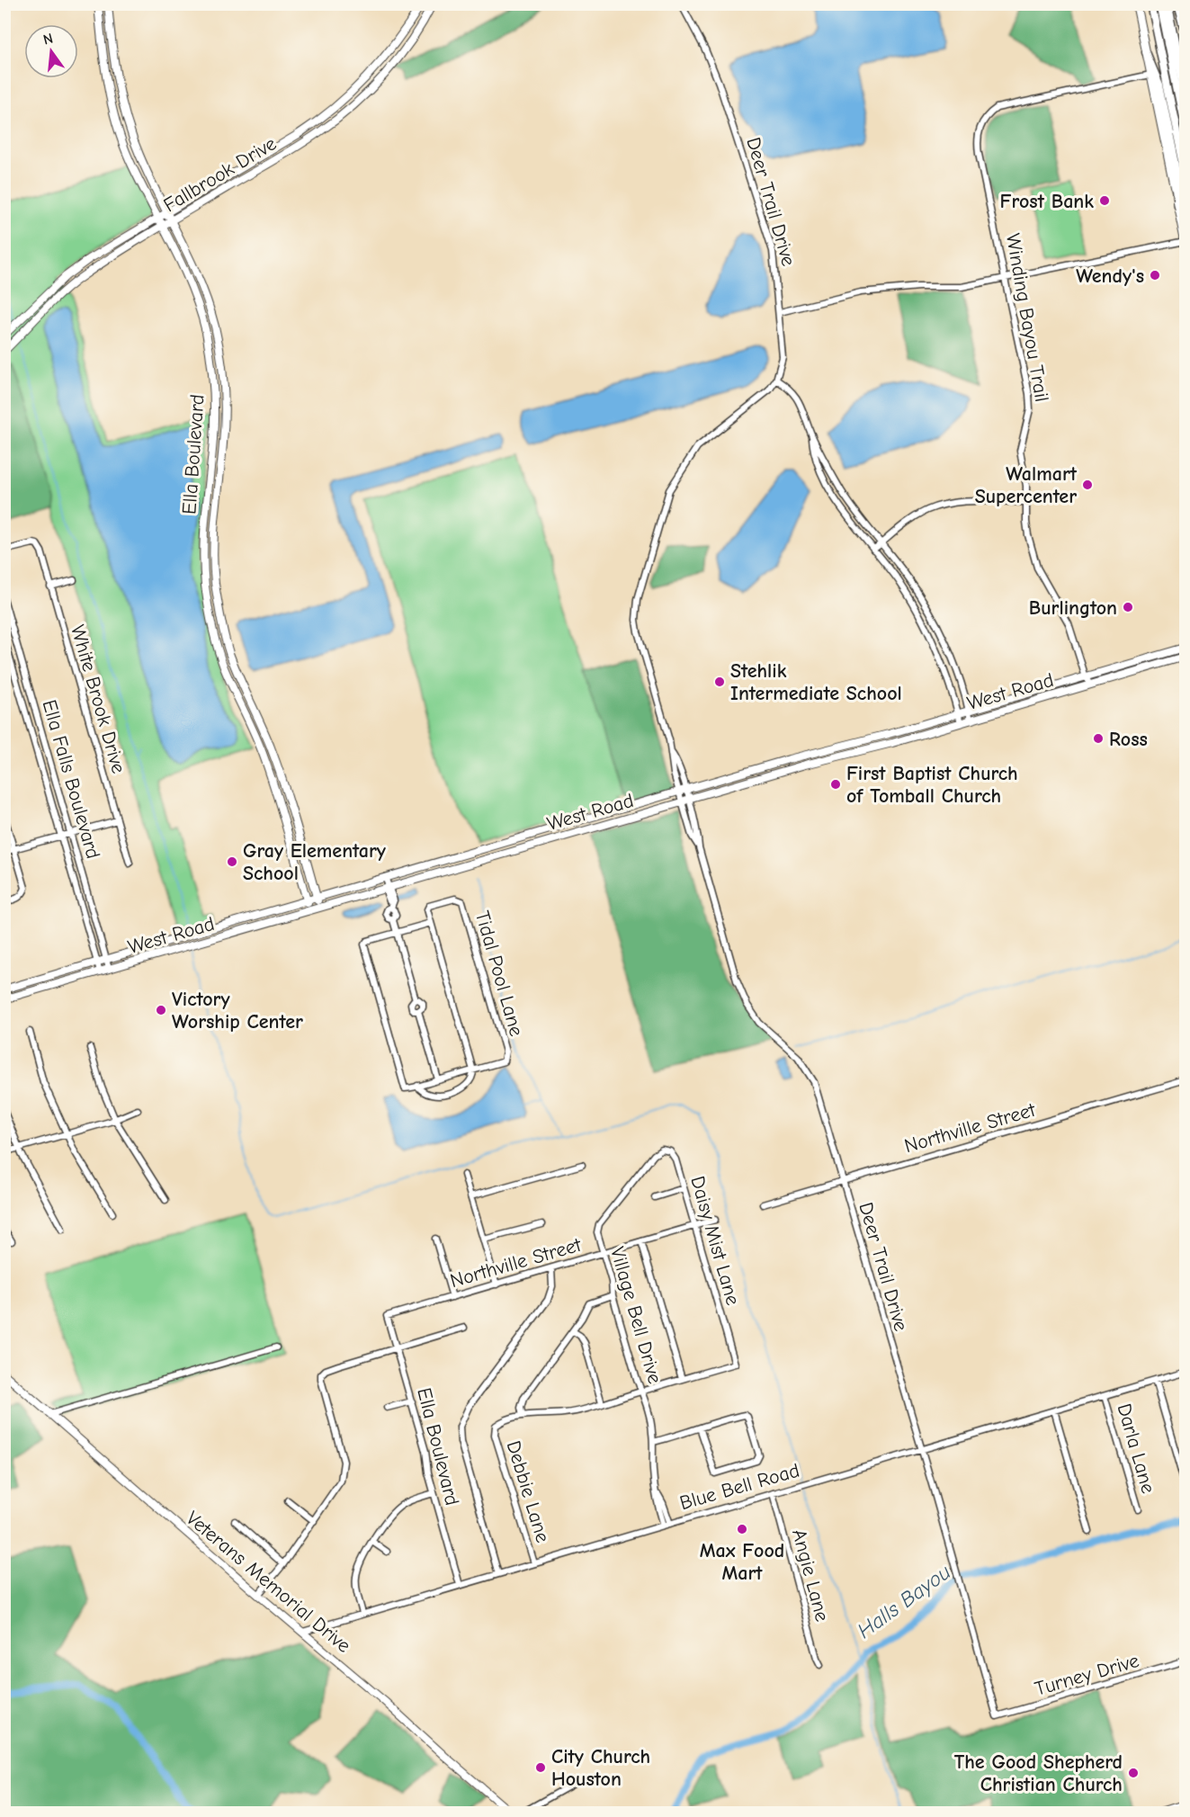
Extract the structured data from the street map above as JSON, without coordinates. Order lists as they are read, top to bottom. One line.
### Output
{"streets":{"main road":["Fallbrook Drive","Ella Boulevard","West Road","Veterans Memorial Drive"],"street":["Deer Trail Drive","Winding Bayou Trail","White Brook Drive","Ella Falls Boulevard","Tidal Pool Lane","Northville Street","Daisy Mist Lane","Village Bell Drive","Darla Lane","Blue Bell Road","Debbie Lane","Angie Lane","Turney Drive"]},"crossings":[["Fallbrook Drive","Ella Boulevard"],["Deer Trail Drive","West Road"],["Deer Trail Drive","Northville Street"],["Deer Trail Drive","Blue Bell Road"],["Deer Trail Drive","Turney Drive"],["Winding Bayou Trail","West Road"],["Ella Boulevard","West Road"],["Ella Boulevard","Northville Street"],["Ella Boulevard","Blue Bell Road"],["West Road","Ella Falls Boulevard"],["Northville Street","Daisy Mist Lane"],["Northville Street","Village Bell Drive"],["Daisy Mist Lane","Village Bell Drive"],["Village Bell Drive","Blue Bell Road"],["Darla Lane","Blue Bell Road"],["Blue Bell Road","Debbie Lane"],["Blue Bell Road","Angie Lane"],["Blue Bell Road","Veterans Memorial Drive"]],"water":["Halls Bayou"],"places":["Frost Bank","Wendy's","Walmart Supercenter","Burlington","Stehlik Intermediate School","Ross","First Baptist Church of Tomball Church","Gray Elementary School","Victory Worship Center","Max Food Mart","City Church Houston","The Good Shepherd Christian Church"],"north":"top"}
